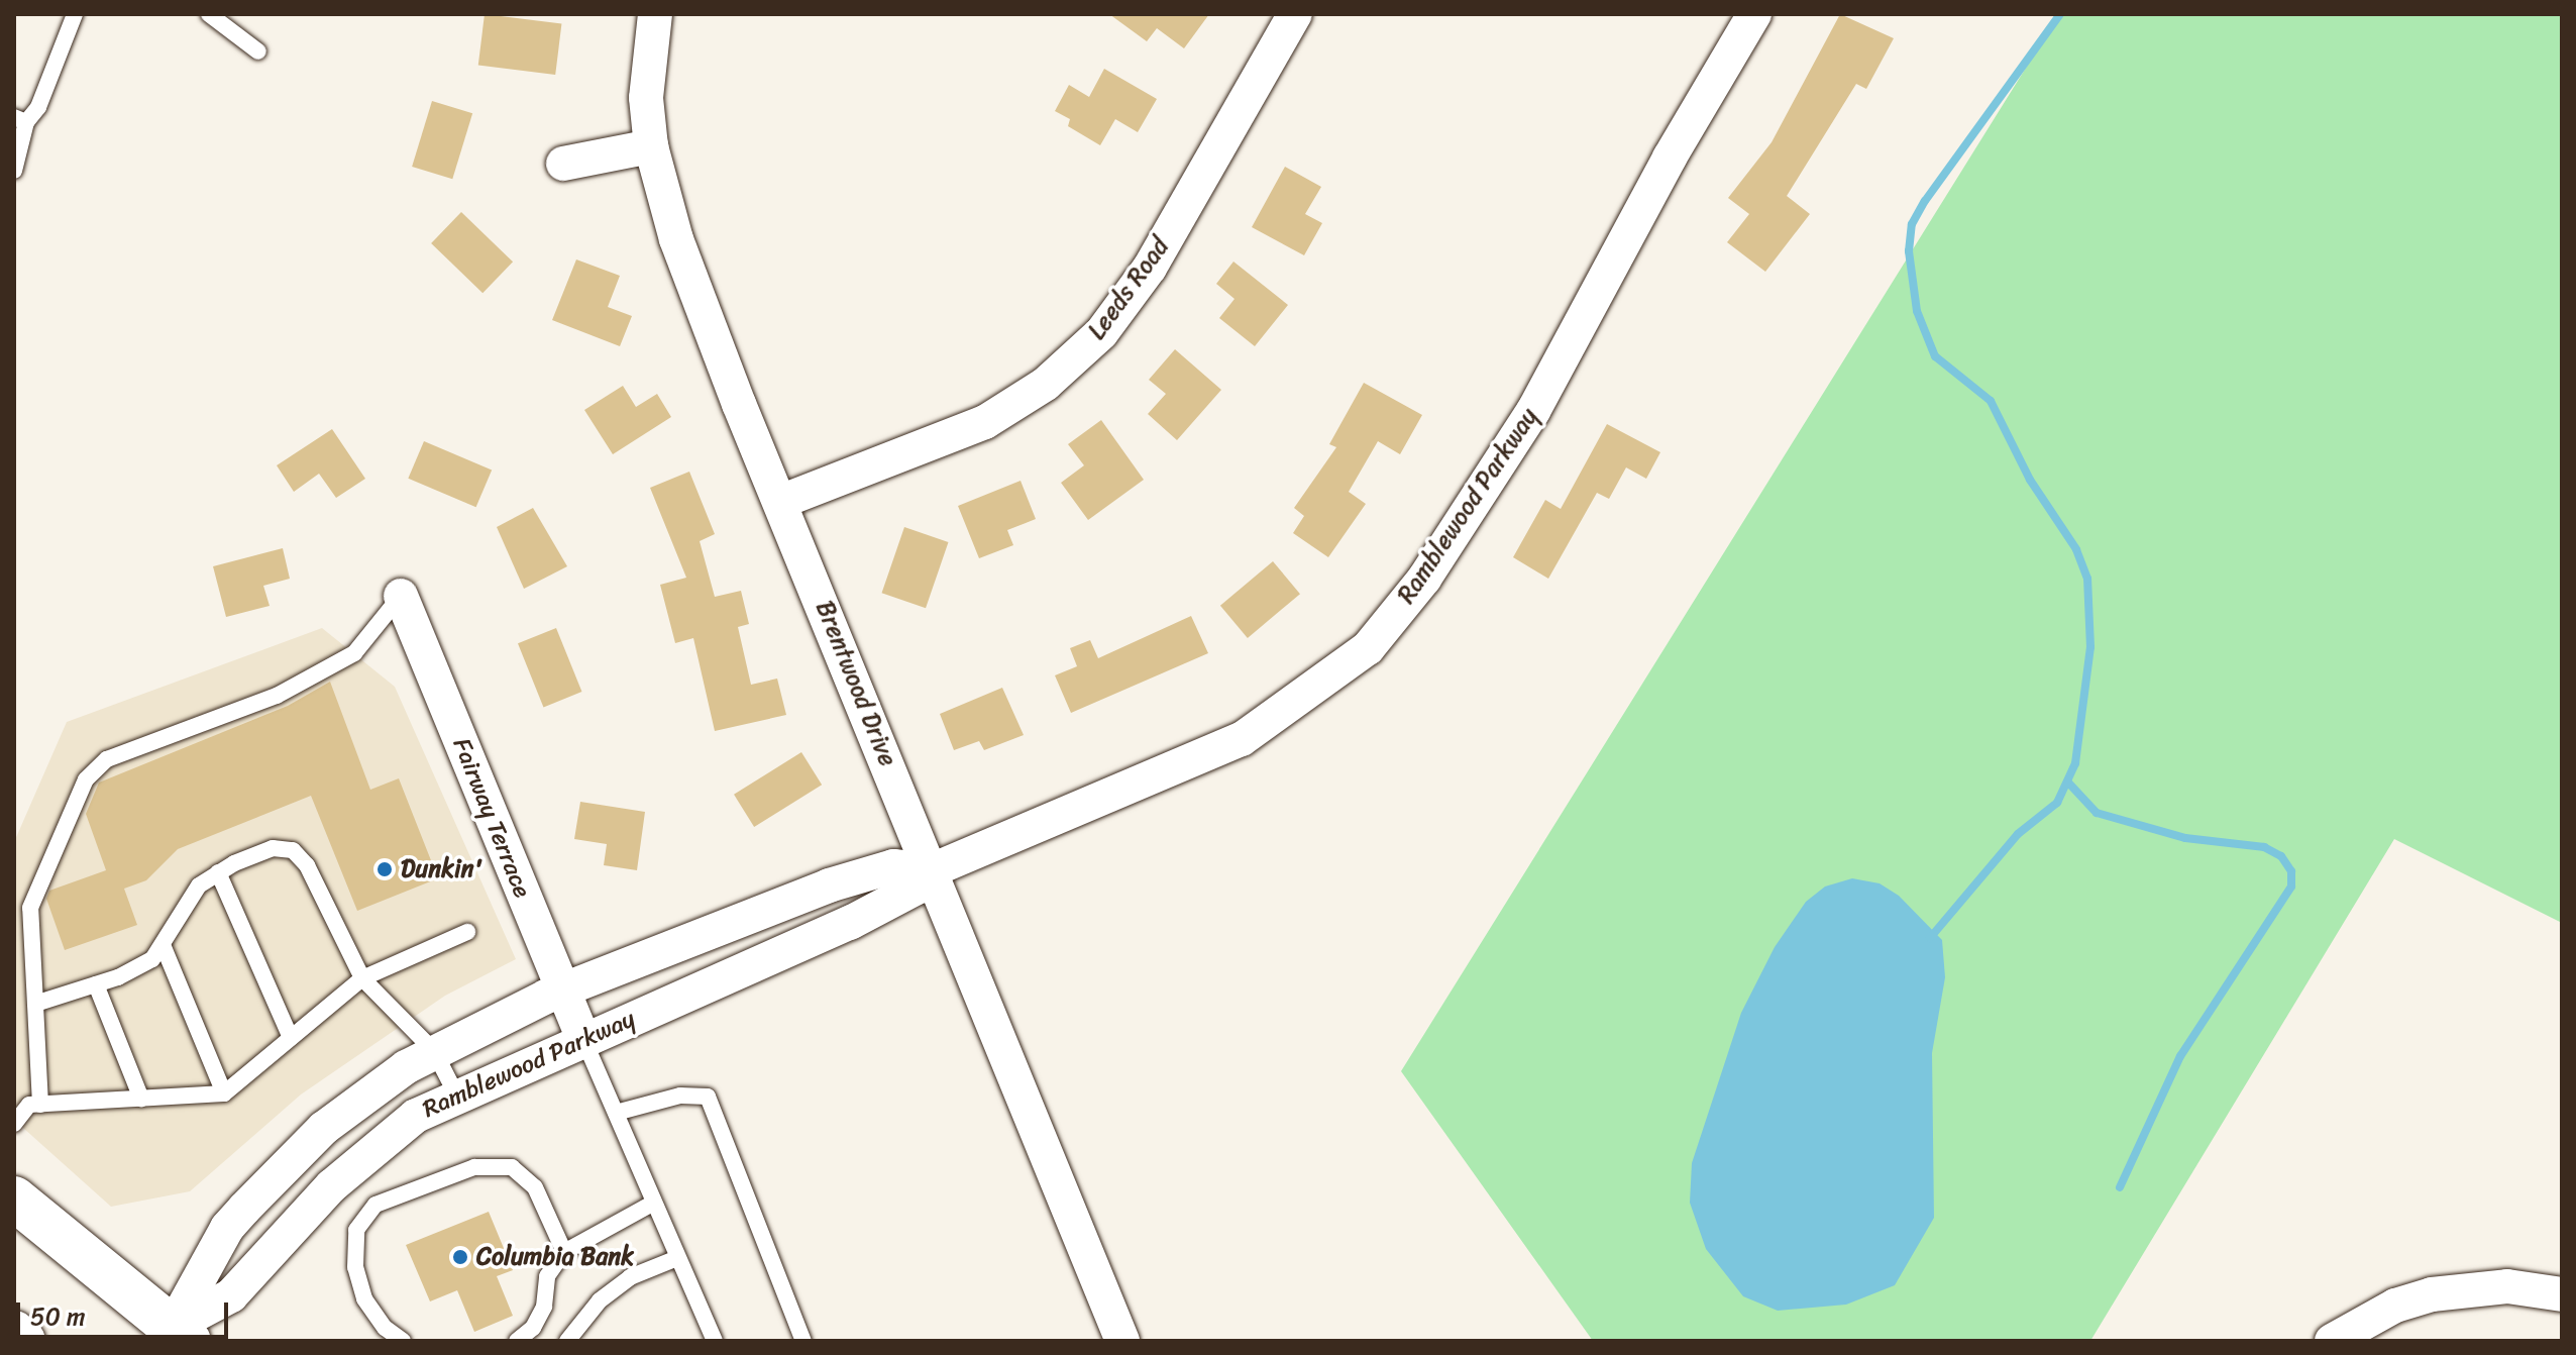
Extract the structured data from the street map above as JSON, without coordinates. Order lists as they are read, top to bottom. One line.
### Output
{"streets":{"street":["Leeds Road","Ramblewood Parkway","Brentwood Drive","Fairway Terrace"]},"crossings":[["Leeds Road","Brentwood Drive"],["Ramblewood Parkway","Brentwood Drive"],["Ramblewood Parkway","Fairway Terrace"]],"places":["Dunkin'","Columbia Bank"],"scale_bar":"50 m"}
